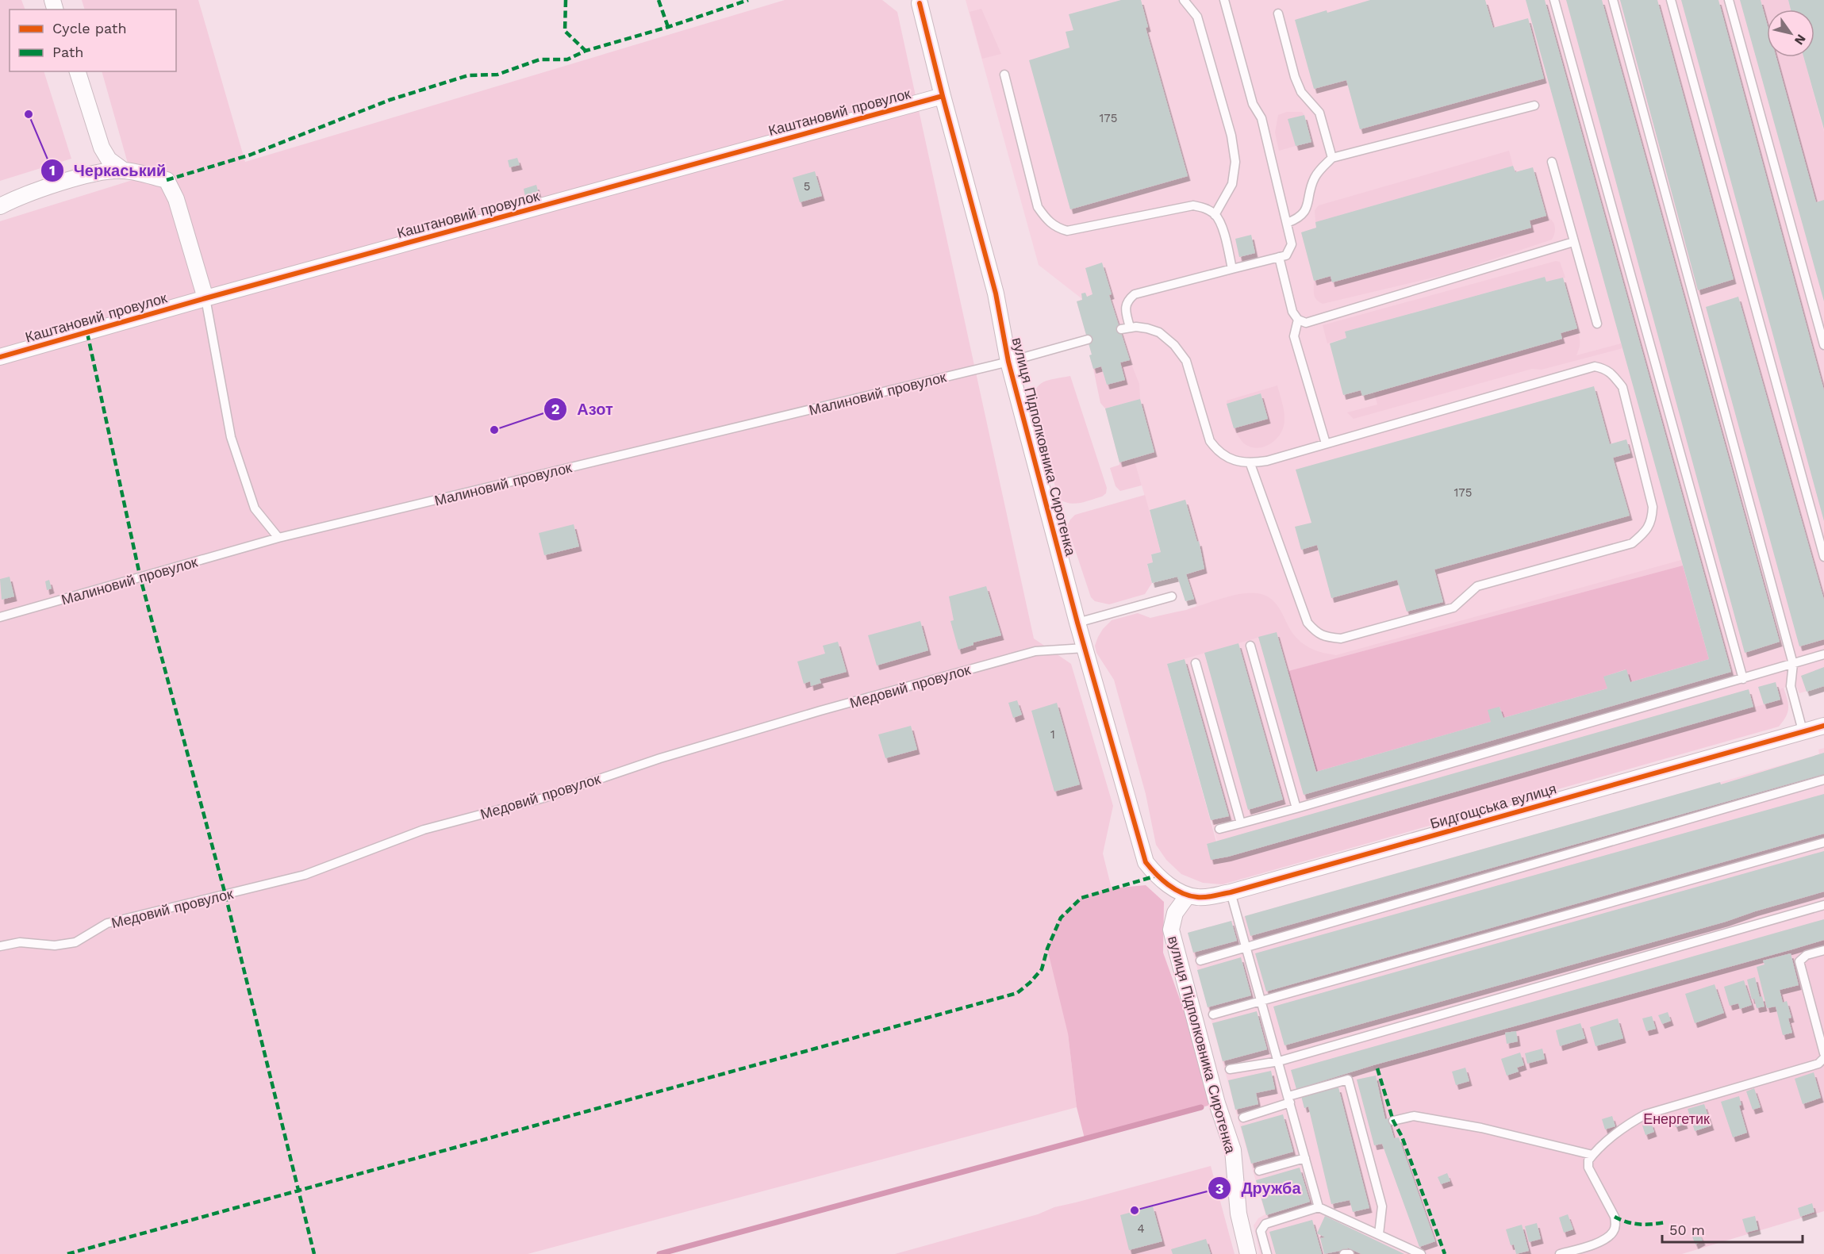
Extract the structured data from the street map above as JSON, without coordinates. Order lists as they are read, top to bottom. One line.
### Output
{"streets":{"street":["Каштановий провулок","вулиця Підполковника Сиротенка","Бидгощська вулиця"],"lane":["Малиновий провулок","Медовий провулок"]},"crossings":[["Каштановий провулок","вулиця Підполковника Сиротенка"],["Малиновий провулок","вулиця Підполковника Сиротенка"],["вулиця Підполковника Сиротенка","Медовий провулок"],["вулиця Підполковника Сиротенка","Бидгощська вулиця"]],"parks":["Енергетик"],"places":["Черкаський","Азот","Дружба"],"house_numbers":["175","5","175","1","4"],"legend":["Cycle path","Path"],"scale_bar":"50 m","north":"bottom right"}
